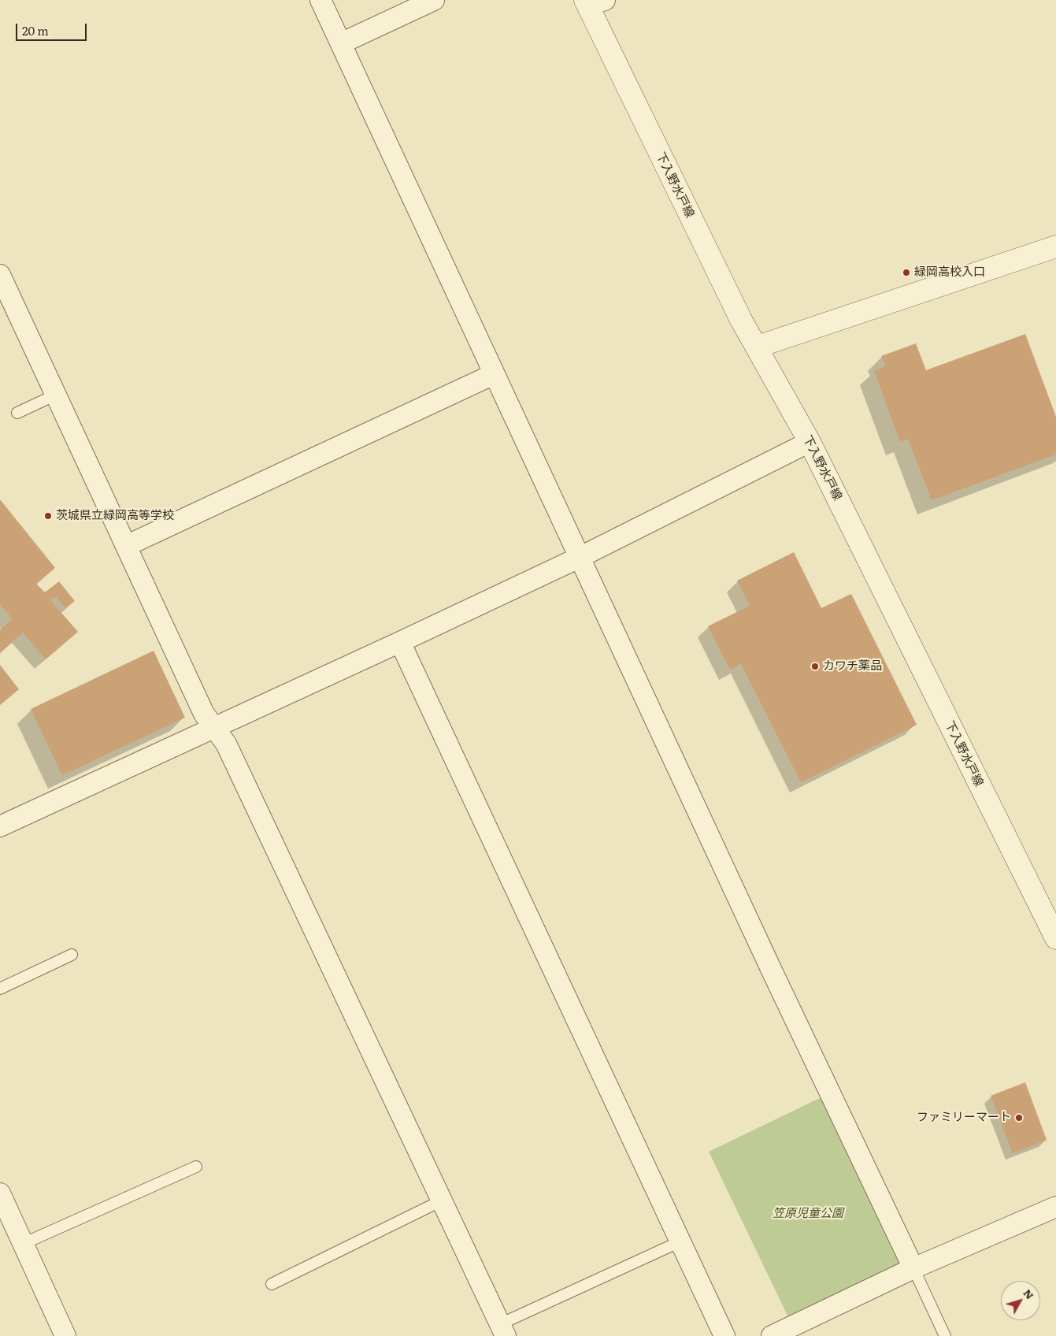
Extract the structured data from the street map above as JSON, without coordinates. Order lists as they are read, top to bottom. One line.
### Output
{"streets":{"main road":["下入野水戸線"]},"parks":["笠原児童公園"],"places":["緑岡高校入口","茨城県立緑岡高等学校","カワチ薬品","ファミリーマート"],"scale_bar":"20 m","north":"top right"}
